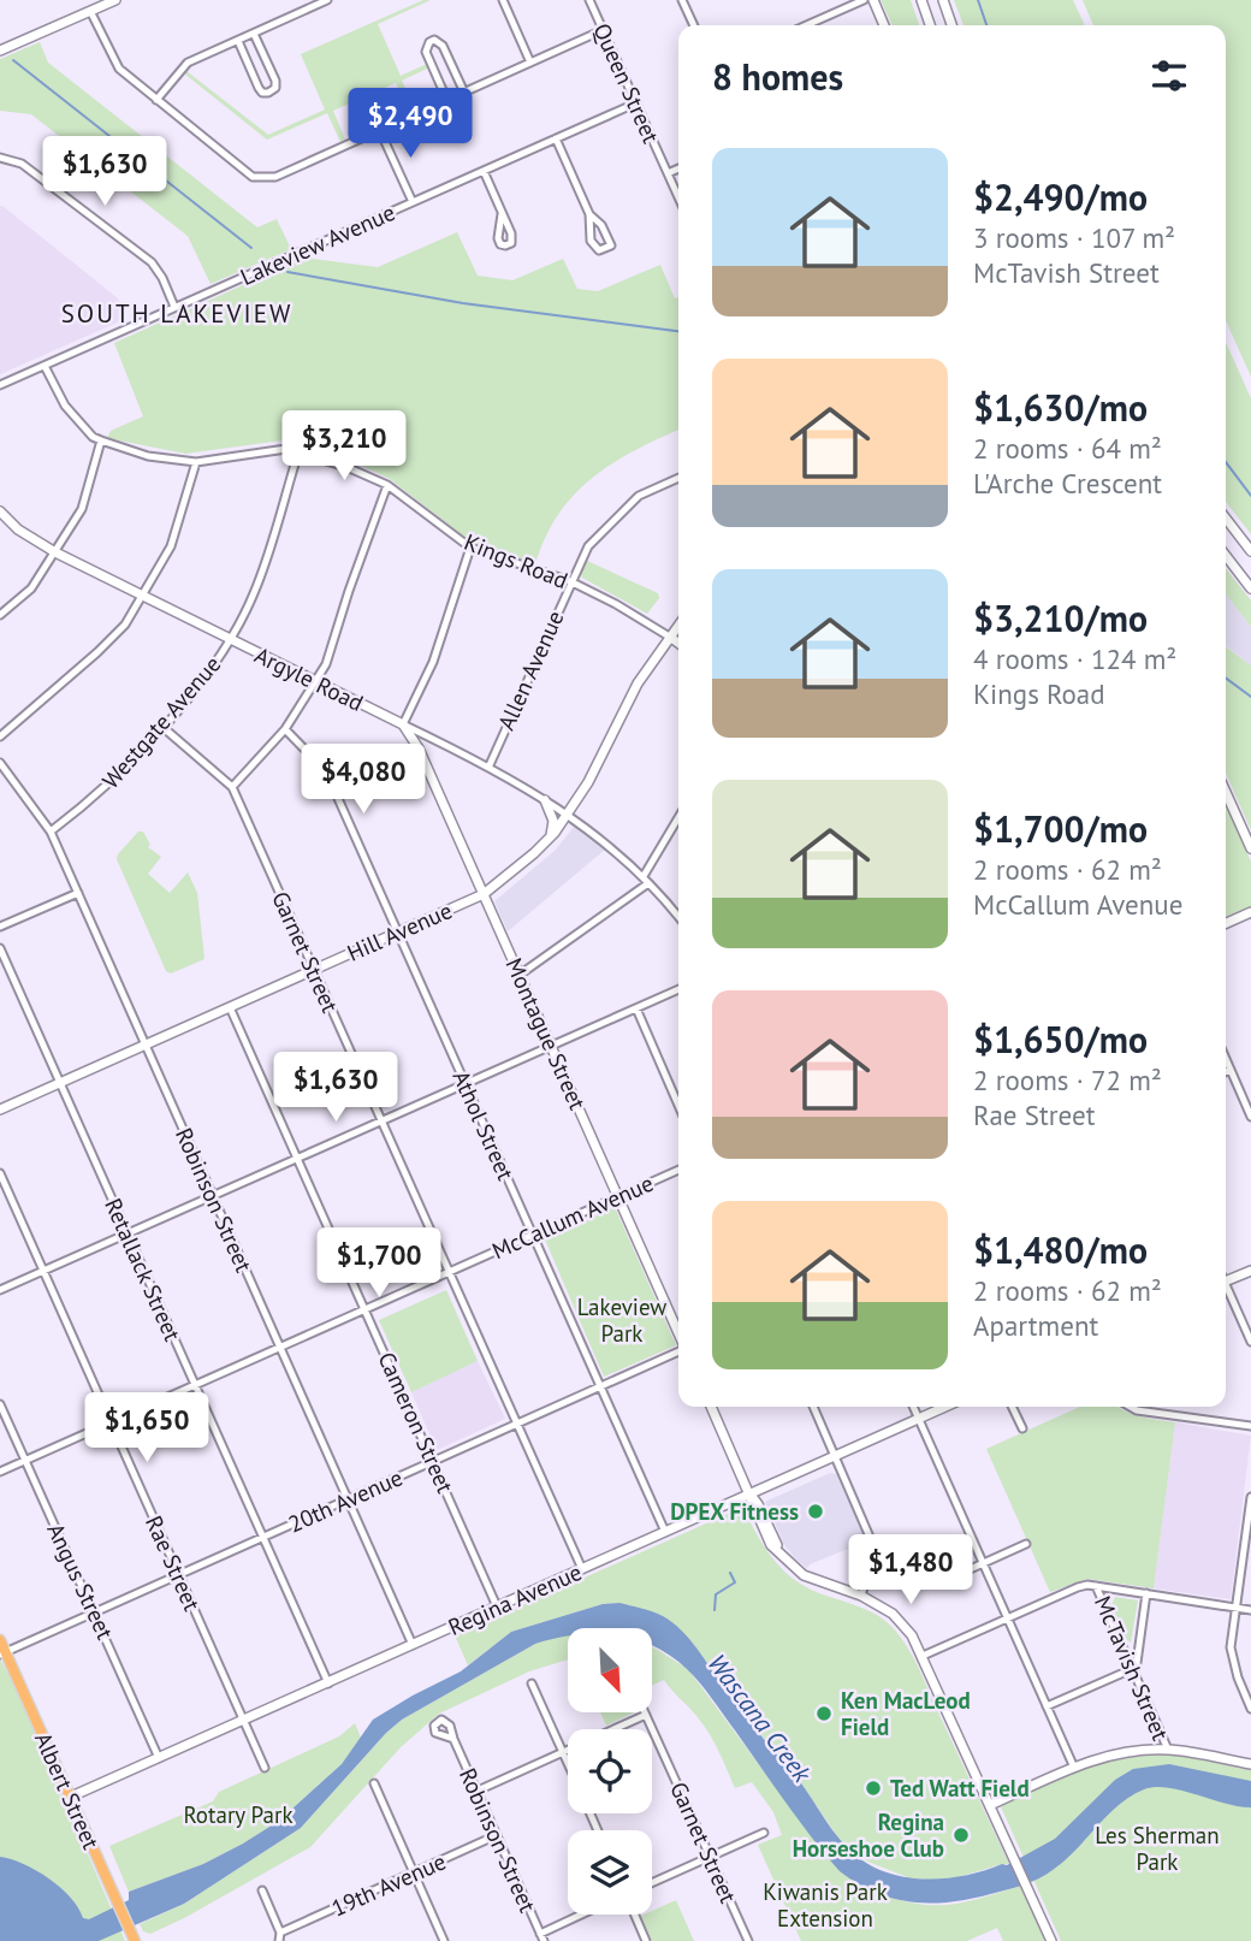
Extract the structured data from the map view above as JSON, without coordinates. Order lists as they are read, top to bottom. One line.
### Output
{"streets":{"main road":["Albert Street"],"street":["Queen Street","Lakeview Avenue","Kings Road","Allen Avenue","Argyle Road","Westgate Avenue","Hill Avenue","Garnet Street","Montague Street","Athol Street","Robinson Street","McCallum Avenue","Retallack Street","Cameron Street","20th Avenue","Rae Street","Angus Street","Regina Avenue","McTavish Street","19th Avenue"]},"crossings":[["Queen Street","Lakeview Avenue"],["Lakeview Avenue","Kings Road"],["Kings Road","Allen Avenue"],["Kings Road","Westgate Avenue"],["Kings Road","Hill Avenue"],["Allen Avenue","Argyle Road"],["Argyle Road","Westgate Avenue"],["Argyle Road","Hill Avenue"],["Argyle Road","Montague Street"],["Westgate Avenue","Garnet Street"],["Westgate Avenue","Robinson Street"],["Hill Avenue","Garnet Street"],["Hill Avenue","Montague Street"],["Hill Avenue","Athol Street"],["Hill Avenue","Robinson Street"],["Hill Avenue","Retallack Street"],["Hill Avenue","Cameron Street"],["Garnet Street","McCallum Avenue"],["Garnet Street","20th Avenue"],["Garnet Street","Regina Avenue"],["Montague Street","McCallum Avenue"],["Athol Street","McCallum Avenue"],["Athol Street","20th Avenue"],["Athol Street","Regina Avenue"],["Robinson Street","McCallum Avenue"],["Robinson Street","20th Avenue"],["Robinson Street","Regina Avenue"],["Robinson Street","19th Avenue"],["McCallum Avenue","Retallack Street"],["McCallum Avenue","Cameron Street"],["McCallum Avenue","Rae Street"],["McCallum Avenue","Angus Street"],["Retallack Street","20th Avenue"],["Retallack Street","Regina Avenue"],["Cameron Street","20th Avenue"],["Cameron Street","Regina Avenue"],["20th Avenue","Rae Street"],["20th Avenue","Angus Street"],["20th Avenue","Albert Street"],["Rae Street","Regina Avenue"],["Angus Street","Regina Avenue"],["Regina Avenue","Albert Street"]],"districts":["SOUTH LAKEVIEW"],"water":["Wascana Creek"],"parks":["Lakeview Park","Rotary Park","Les Sherman Park","Kiwanis Park Extension"],"places":["DPEX Fitness","Ken MacLeod Field","Ted Watt Field","Regina Horseshoe Club"],"north":"bottom right","page":{"heading":"8 homes","price":["$2,490","$1,630","$3,210","$4,080","$1,630","$1,700","$1,650","$1,480"],"list":[{"name":"$2,490/mo","note":"3 rooms · 107 m² · McTavish Street"},{"name":"$1,630/mo","note":"2 rooms · 64 m² · L'Arche Crescent"},{"name":"$3,210/mo","note":"4 rooms · 124 m² · Kings Road"},{"name":"$1,700/mo","note":"2 rooms · 62 m² · McCallum Avenue"},{"name":"$1,650/mo","note":"2 rooms · 72 m² · Rae Street"},{"name":"$1,480/mo","note":"2 rooms · 62 m² · Apartment"}]}}
